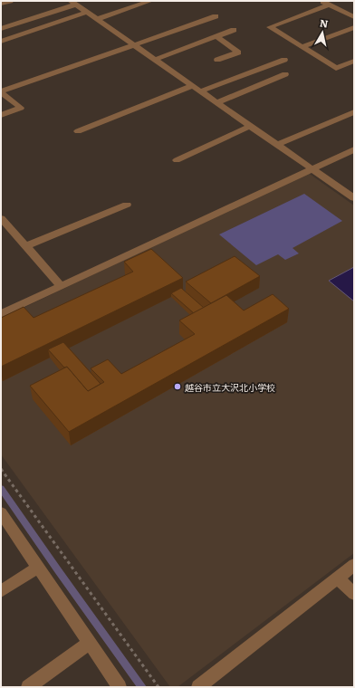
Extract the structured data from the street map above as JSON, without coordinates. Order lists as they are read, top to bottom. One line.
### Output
{"places":["越谷市立大沢北小学校"],"north":"top"}
